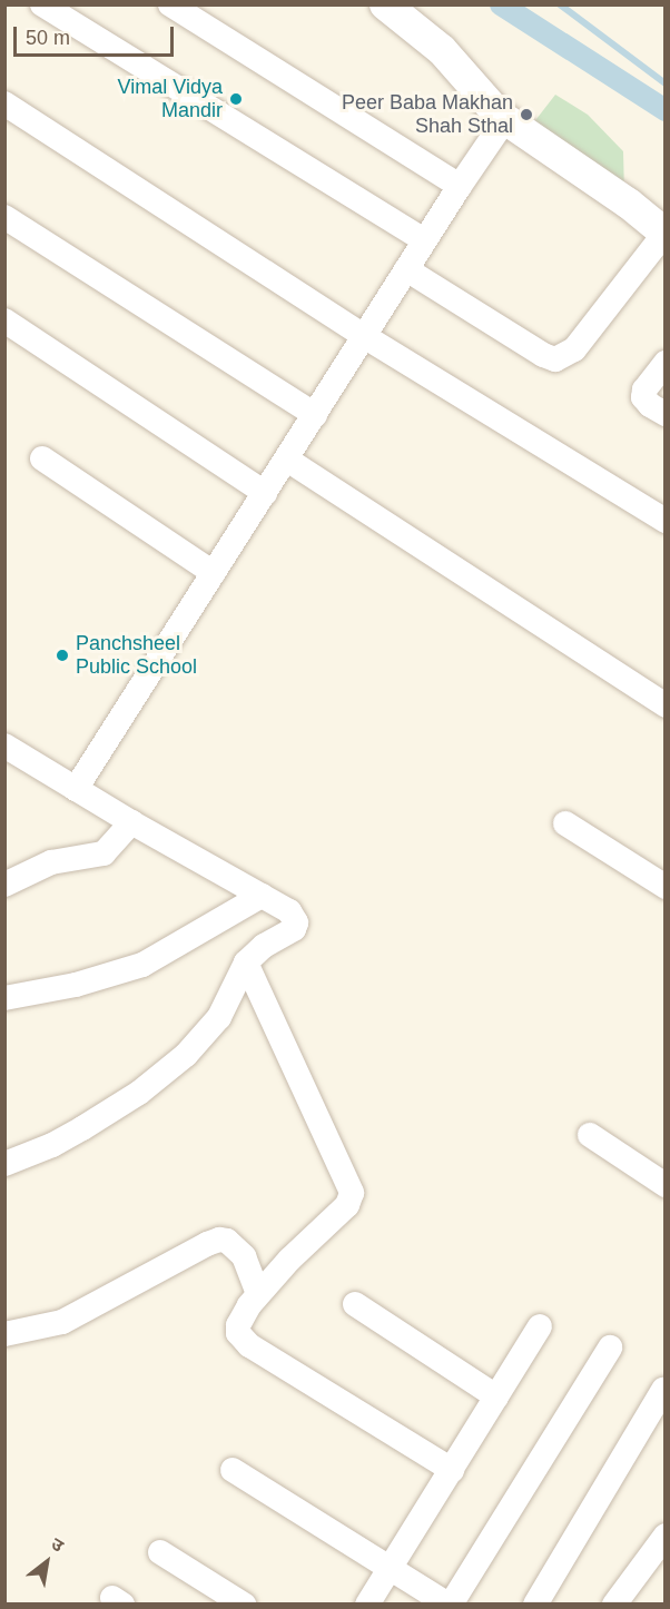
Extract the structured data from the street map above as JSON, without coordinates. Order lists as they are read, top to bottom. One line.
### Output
{"places":["Vimal Vidya Mandir","Peer Baba Makhan Shah Sthal","Panchsheel Public School"],"scale_bar":"50 m","north":"top right"}
